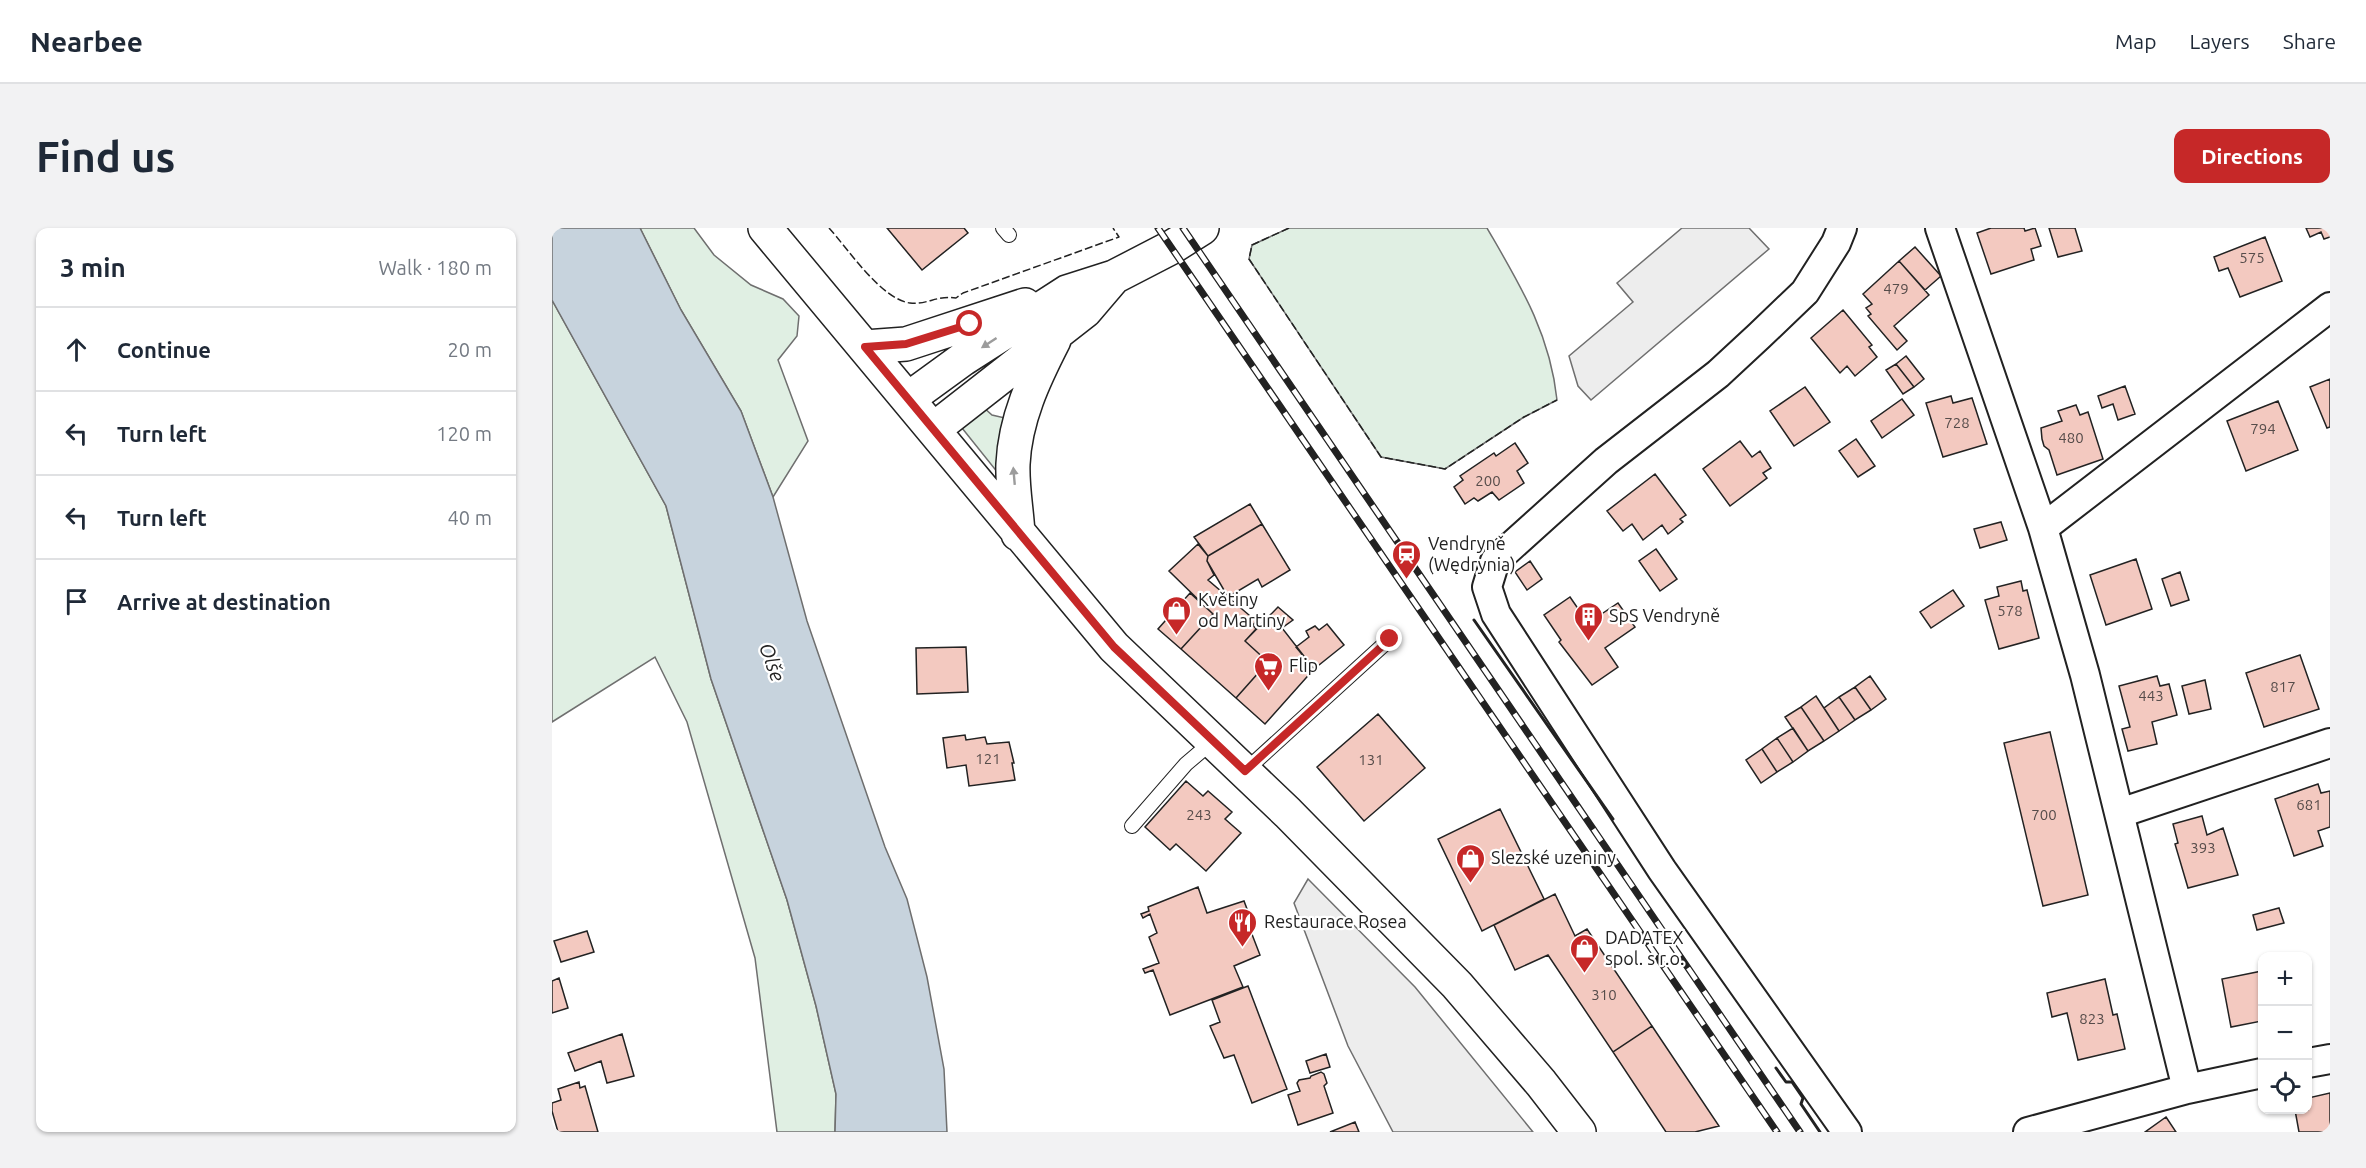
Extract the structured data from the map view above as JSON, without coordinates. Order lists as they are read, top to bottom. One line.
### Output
{"water":["Olše"],"places":{"station":["Vendryně (Wędrynia)"],"shop":["Květiny od Martiny","Slezské uzeniny","DADATEX spol. s r.o."],"building":["SpS Vendryně"],"supermarket":["Flip"],"restaurant":["Restaurace Rosea"]},"house_numbers":["575","479","728","794","480","200","578","817","443","121","131","681","243","700","393","310","823"],"page":{"header":"Nearbee","nav":["Map","Layers","Share"],"buttons":"Directions","title":"Find us","heading":["3 min","Walk · 180 m"],"list":[["Continue","20 m"],["Turn left","120 m"],["Turn left","40 m"],"Arrive at destination"],"map_buttons":["+","−"]}}
